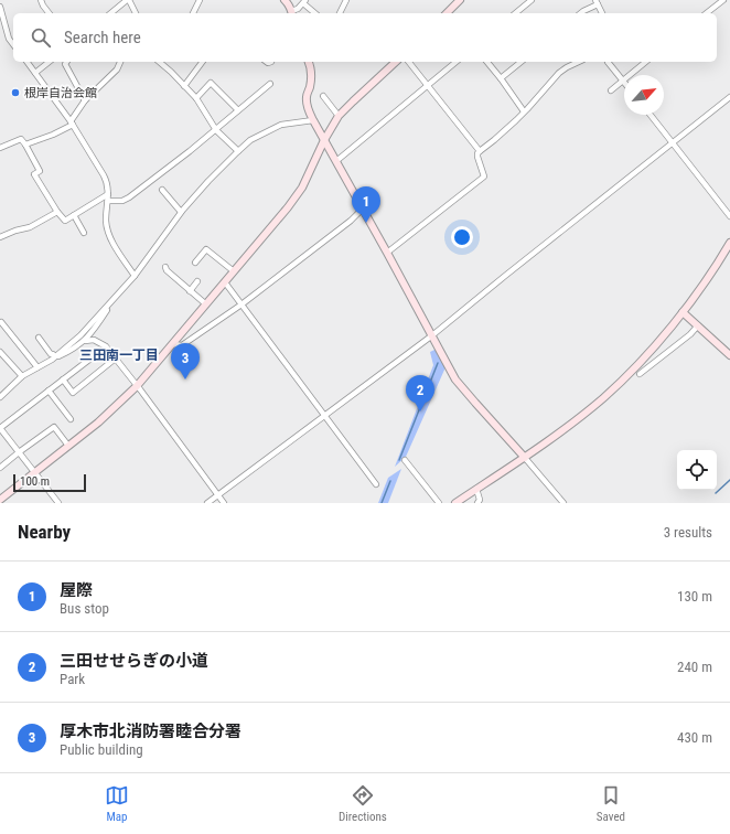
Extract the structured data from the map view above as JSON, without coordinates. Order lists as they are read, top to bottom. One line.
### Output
{"districts":["三田南一丁目"],"places":["根岸自治会館"],"scale_bar":"100 m","north":"top right","page":{"search":"Search here","pins":["1","3","2"],"scale":"100 m","heading":["Nearby","3 results"],"list":[{"mark":"1","name":"屋際","note":"Bus stop","value":"130 m"},{"mark":"2","name":"三田せせらぎの小道","note":"Park","value":"240 m"},{"mark":"3","name":"厚木市北消防署睦合分署","note":"Public building","value":"430 m"}],"nav":["Map","Directions","Saved"]}}
